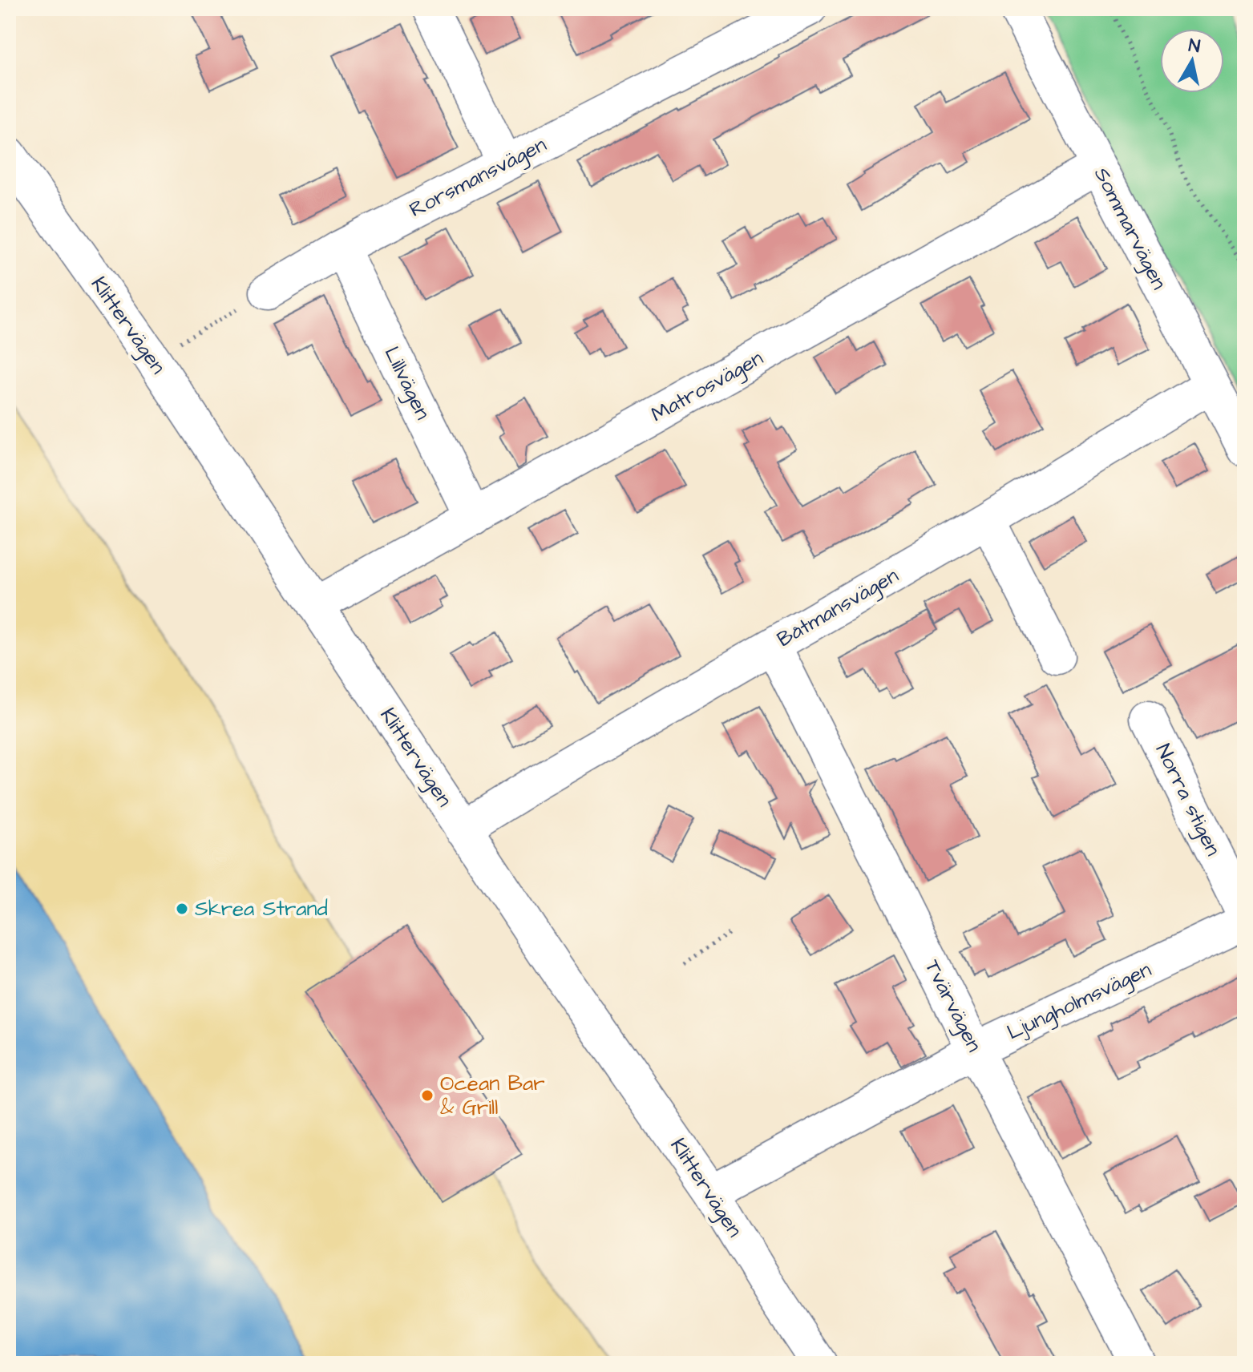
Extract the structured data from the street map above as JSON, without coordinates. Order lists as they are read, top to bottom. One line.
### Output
{"streets":{"street":["Rorsmansvägen","Sommarvägen","Klittervägen","Lillvägen","Matrosvägen","Båtmansvägen","Norra stigen","Ljungholmsvägen","Tvärvägen"]},"crossings":[["Rorsmansvägen","Lillvägen"],["Sommarvägen","Matrosvägen"],["Sommarvägen","Båtmansvägen"],["Klittervägen","Matrosvägen"],["Klittervägen","Båtmansvägen"],["Klittervägen","Ljungholmsvägen"],["Lillvägen","Matrosvägen"],["Båtmansvägen","Tvärvägen"],["Ljungholmsvägen","Tvärvägen"]],"places":["Skrea Strand","Ocean Bar & Grill"],"north":"top"}
